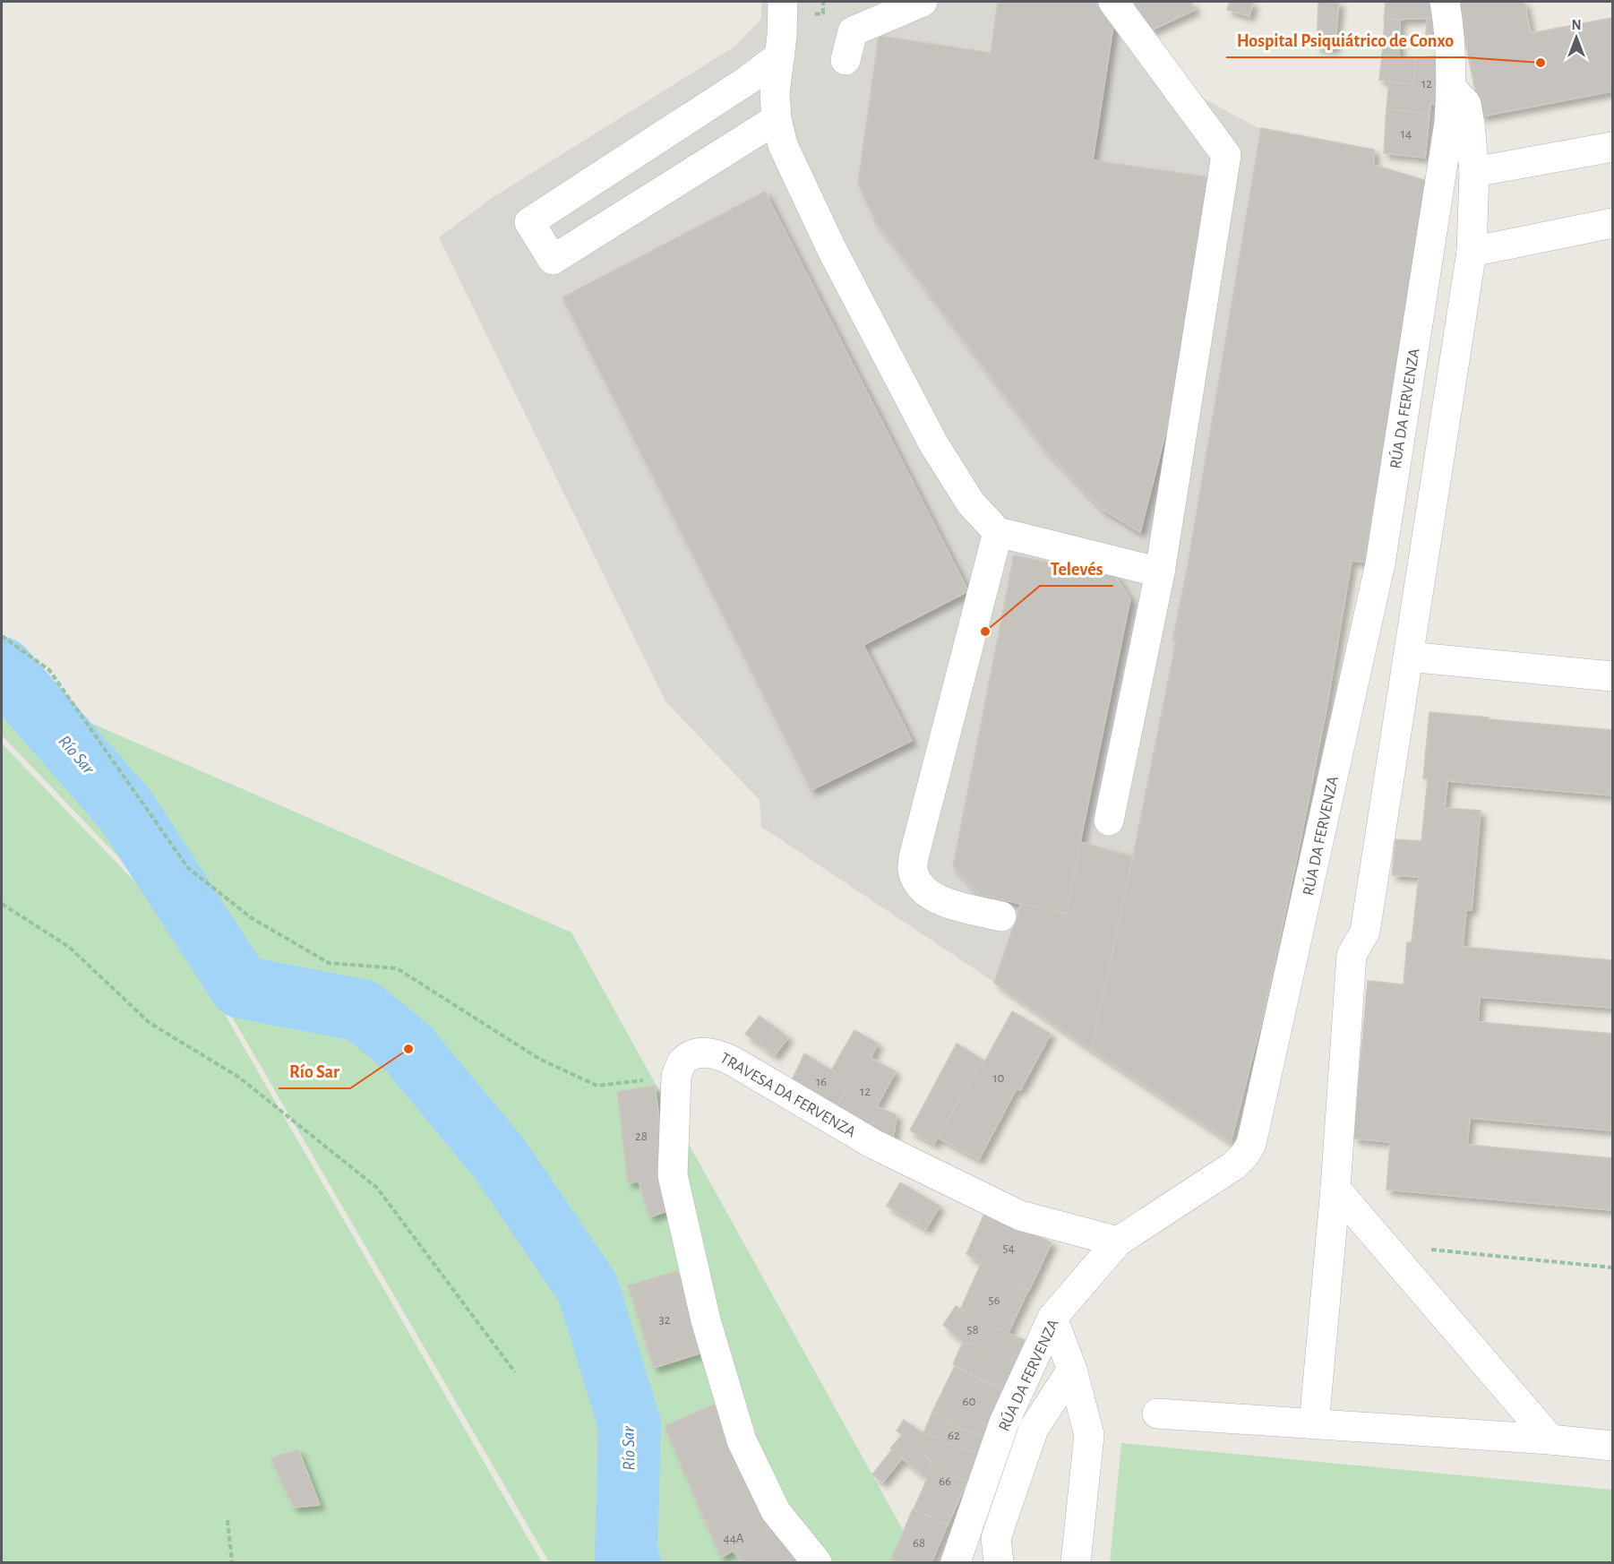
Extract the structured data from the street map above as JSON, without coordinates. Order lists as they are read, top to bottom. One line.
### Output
{"streets":{"street":["RÚA DA FERVENZA","TRAVESA DA FERVENZA"]},"crossings":[["RÚA DA FERVENZA","TRAVESA DA FERVENZA"]],"water":["Río Sar"],"places":["Hospital Psiquiátrico de Conxo","Televés","Río Sar"],"house_numbers":["12","14","10","16","12","28","54","56","32","58","60","62","66","44A","68"],"north":"top"}
